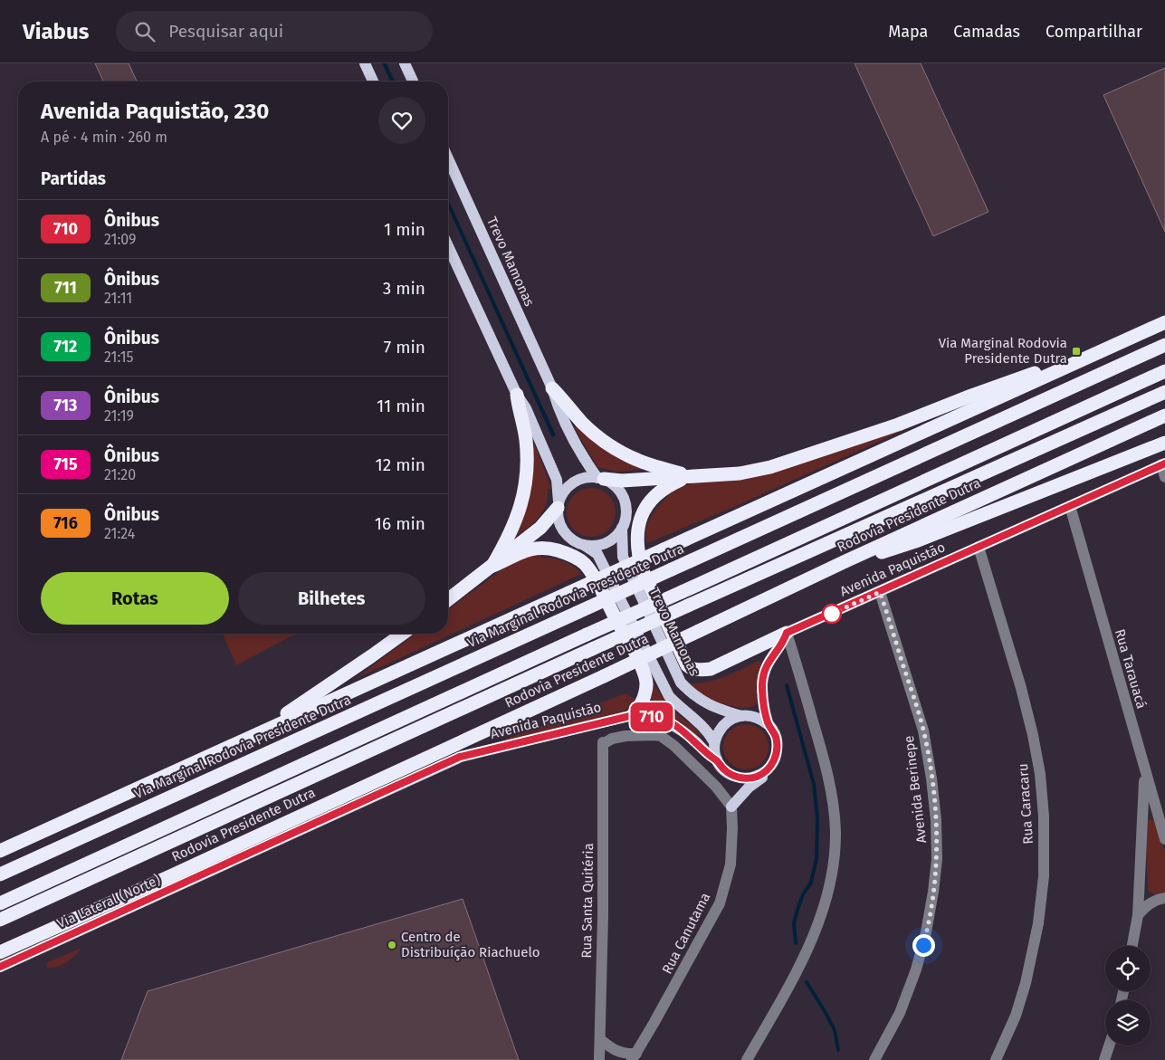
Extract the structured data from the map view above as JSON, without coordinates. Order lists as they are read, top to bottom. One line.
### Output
{"streets":{"highway":["Rodovia Presidente Dutra","Via Marginal Rodovia Presidente Dutra"],"main road":["Trevo Mamonas","Avenida Paquistão","Via Lateral (Norte)"],"street":["Rua Tarauacá","Avenida Berinepe","Rua Caracaru","Rua Santa Quitéria","Rua Canutama"]},"crossings":[["Trevo Mamonas","Avenida Paquistão"],["Avenida Paquistão","Rua Tarauacá"],["Avenida Paquistão","Avenida Berinepe"],["Avenida Paquistão","Rua Caracaru"],["Avenida Paquistão","Via Lateral (Norte)"],["Rua Santa Quitéria","Rua Canutama"]],"places":{"transit":["Via Marginal Rodovia Presidente Dutra"],"other":["Centro de Distribuíção Riachuelo"]},"lines":["bus line 710"],"page":{"header":"Viabus","search":"Pesquisar aqui","nav":["Mapa","Camadas","Compartilhar"],"on_map":"710","heading":[["Avenida Paquistão, 230","A pé · 4 min · 260 m"],"Partidas"],"list":[{"mark":"710","name":"Ônibus","note":"21:09","value":"1 min"},{"mark":"711","name":"Ônibus","note":"21:11","value":"3 min"},{"mark":"712","name":"Ônibus","note":"21:15","value":"7 min"},{"mark":"713","name":"Ônibus","note":"21:19","value":"11 min"},{"mark":"715","name":"Ônibus","note":"21:20","value":"12 min"},{"mark":"716","name":"Ônibus","note":"21:24","value":"16 min"}],"buttons":["Rotas","Bilhetes"]}}
